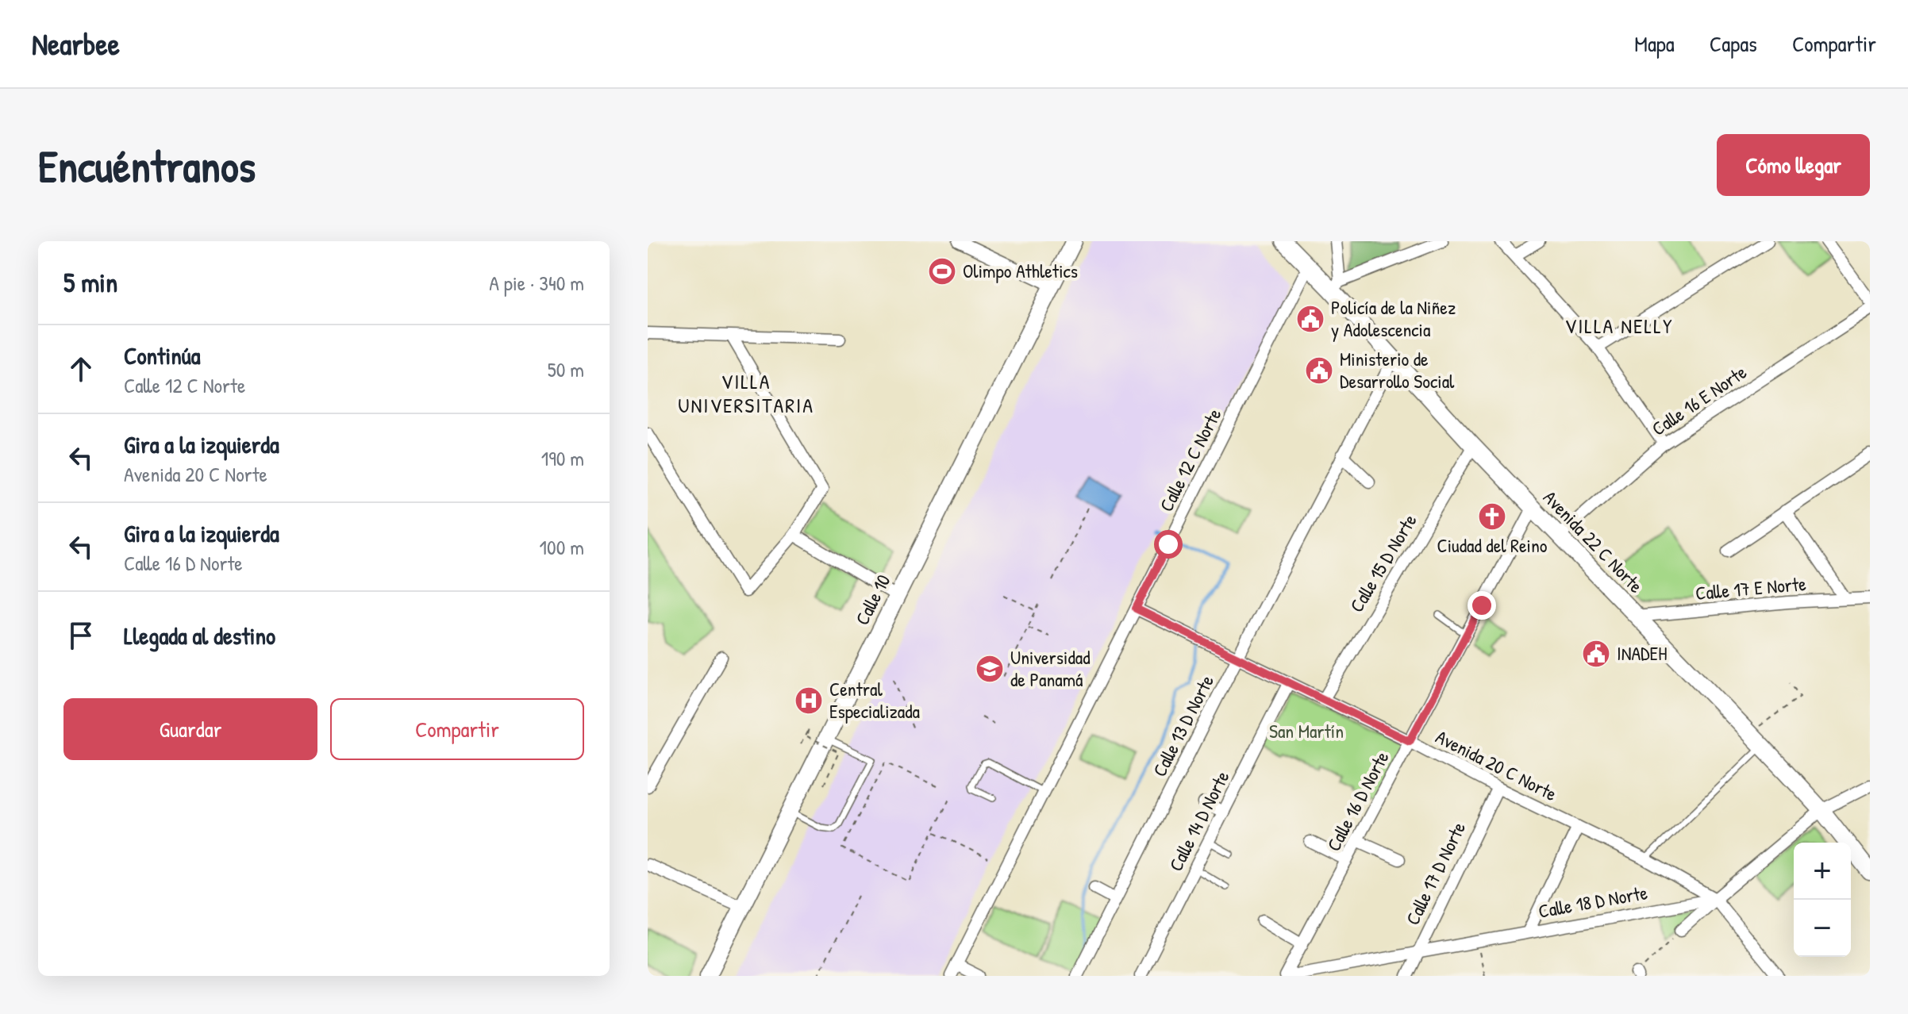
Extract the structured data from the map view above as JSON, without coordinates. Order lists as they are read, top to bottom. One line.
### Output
{"streets":{"street":["Calle 16 E Norte","Calle 12 C Norte","Avenida 22 C Norte","Calle 15 D Norte","Calle 17 E Norte","Calle 10","Calle 13 D Norte","Avenida 20 C Norte","Calle 16 D Norte","Calle 14 D Norte","Calle 17 D Norte","Calle 18 D Norte"]},"crossings":[["Calle 16 E Norte","Avenida 22 C Norte"],["Calle 12 C Norte","Avenida 22 C Norte"],["Calle 12 C Norte","Avenida 20 C Norte"],["Avenida 22 C Norte","Calle 15 D Norte"],["Avenida 22 C Norte","Calle 17 E Norte"],["Avenida 22 C Norte","Calle 13 D Norte"],["Avenida 22 C Norte","Calle 16 D Norte"],["Calle 15 D Norte","Avenida 20 C Norte"],["Calle 13 D Norte","Avenida 20 C Norte"],["Avenida 20 C Norte","Calle 16 D Norte"],["Avenida 20 C Norte","Calle 14 D Norte"],["Avenida 20 C Norte","Calle 17 D Norte"],["Avenida 20 C Norte","Calle 18 D Norte"],["Calle 16 D Norte","Calle 18 D Norte"],["Calle 17 D Norte","Calle 18 D Norte"]],"districts":["VILLA NELLY","VILLA UNIVERSITARIA"],"parks":["San Martín"],"places":{"sports":["Olimpo Athletics"],"public building":["Policía de la Niñez y Adolescencia","Ministerio de Desarrollo Social","INADEH"],"church":["Ciudad del Reino"],"school or university":["Universidad de Panamá"],"hospital":["Central Especializada"]},"page":{"header":"Nearbee","nav":["Mapa","Capas","Compartir"],"buttons":["Cómo llegar",["Guardar","Compartir"]],"title":"Encuéntranos","heading":["5 min","A pie · 340 m"],"list":[["Continúa","Calle 12 C Norte","50 m"],["Gira a la izquierda","Avenida 20 C Norte","190 m"],["Gira a la izquierda","Calle 16 D Norte","100 m"],"Llegada al destino"],"map_buttons":["+","−"]}}
